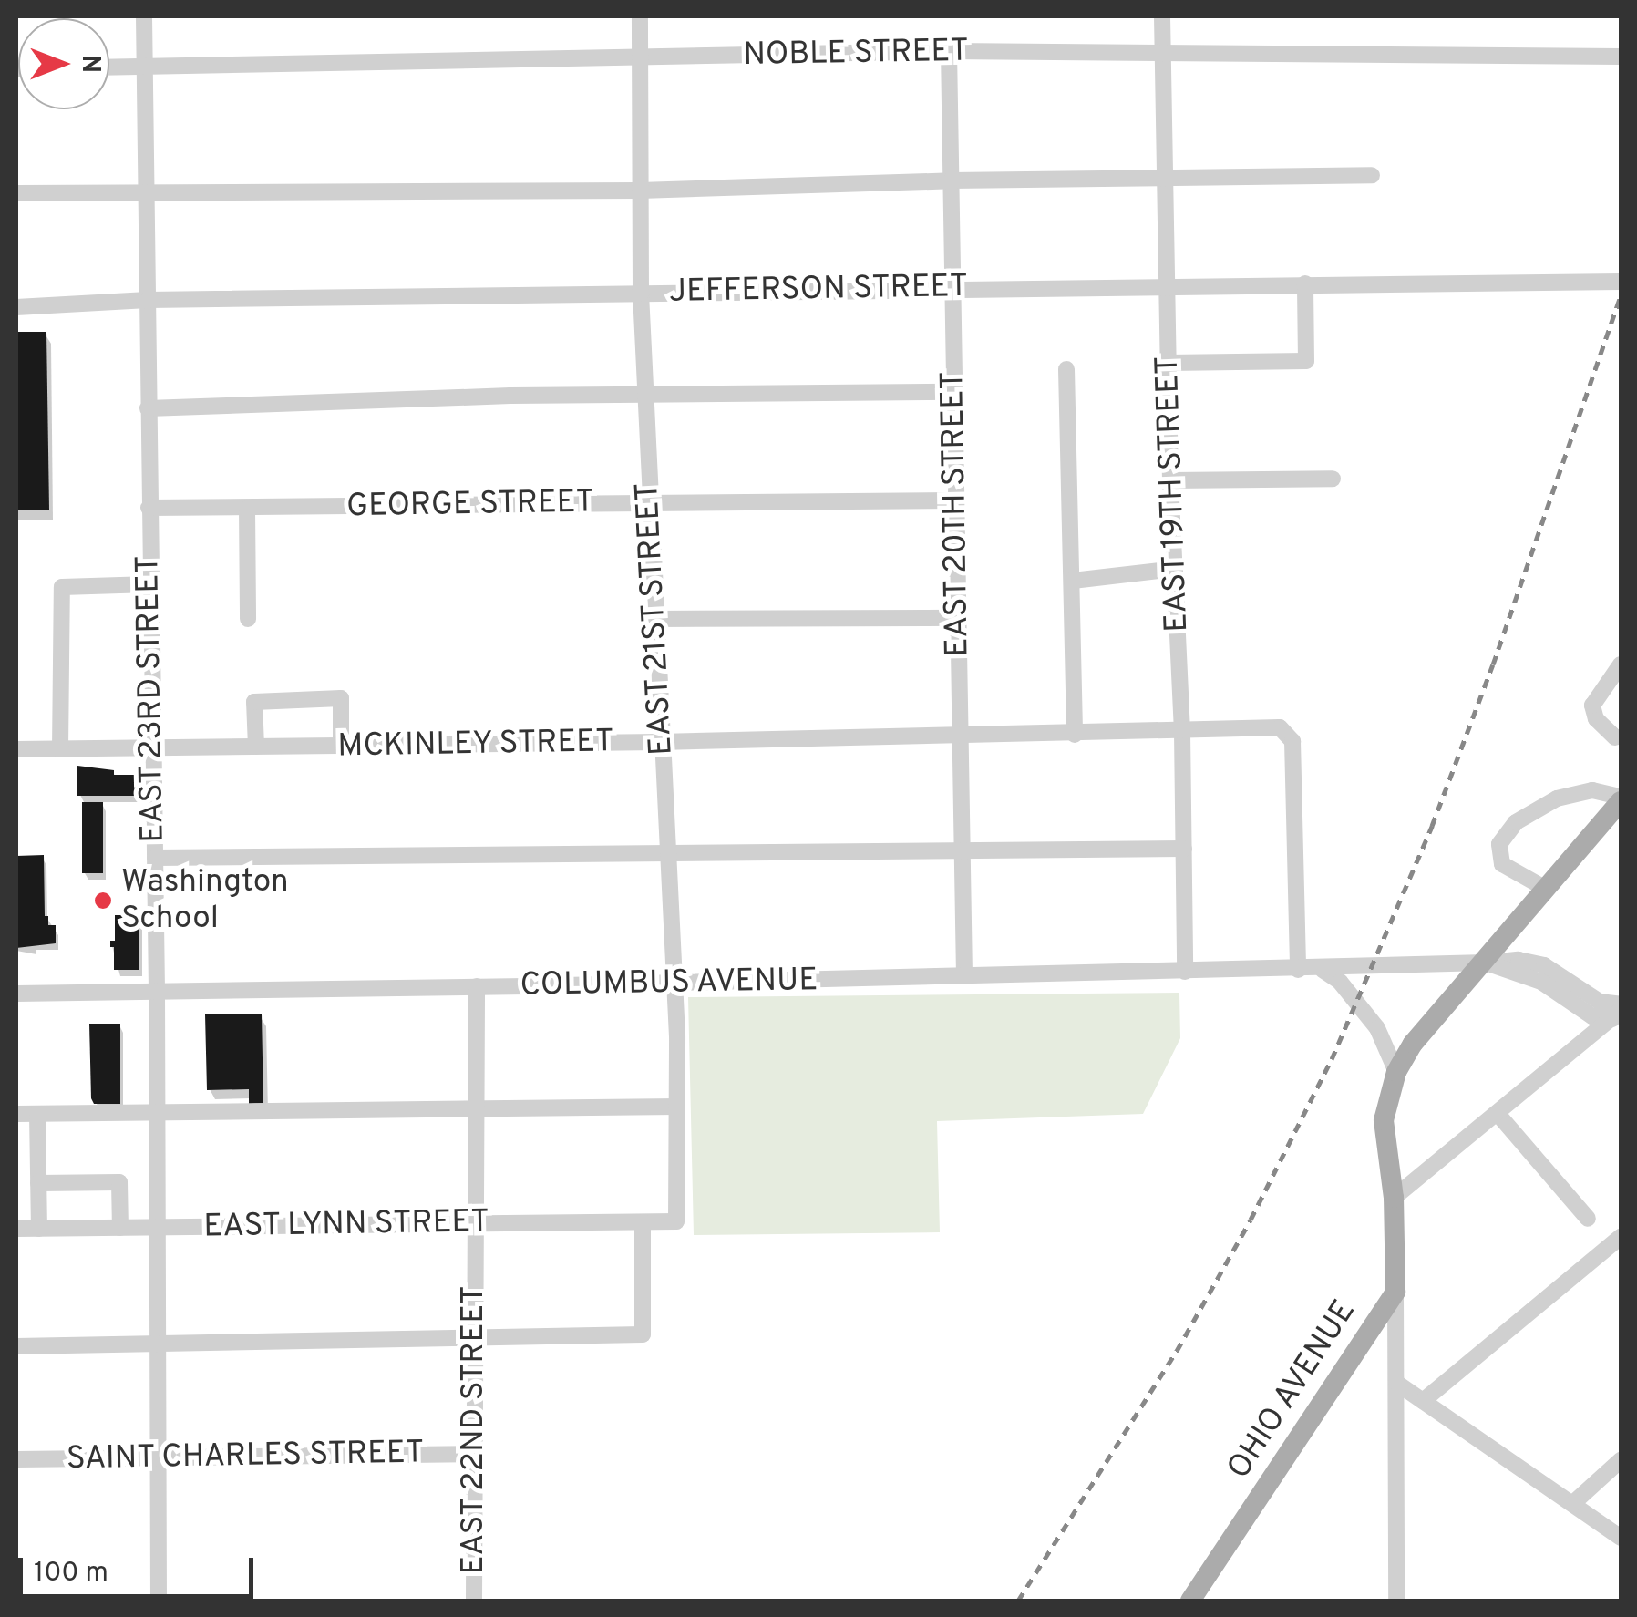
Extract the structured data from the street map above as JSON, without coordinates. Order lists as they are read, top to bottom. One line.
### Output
{"streets":{"main road":["OHIO AVENUE"],"street":["NOBLE STREET","JEFFERSON STREET","EAST 19TH STREET","GEORGE STREET","EAST 20TH STREET","EAST 21ST STREET","EAST 23RD STREET","MCKINLEY STREET","COLUMBUS AVENUE","EAST LYNN STREET","EAST 22ND STREET","SAINT CHARLES STREET"]},"crossings":[["NOBLE STREET","EAST 19TH STREET"],["NOBLE STREET","EAST 20TH STREET"],["NOBLE STREET","EAST 21ST STREET"],["NOBLE STREET","EAST 23RD STREET"],["JEFFERSON STREET","EAST 19TH STREET"],["JEFFERSON STREET","EAST 20TH STREET"],["JEFFERSON STREET","EAST 21ST STREET"],["JEFFERSON STREET","EAST 23RD STREET"],["EAST 19TH STREET","MCKINLEY STREET"],["EAST 19TH STREET","COLUMBUS AVENUE"],["GEORGE STREET","EAST 20TH STREET"],["GEORGE STREET","EAST 21ST STREET"],["GEORGE STREET","EAST 23RD STREET"],["EAST 20TH STREET","MCKINLEY STREET"],["EAST 20TH STREET","COLUMBUS AVENUE"],["EAST 21ST STREET","MCKINLEY STREET"],["EAST 21ST STREET","COLUMBUS AVENUE"],["EAST 21ST STREET","EAST LYNN STREET"],["EAST 23RD STREET","MCKINLEY STREET"],["EAST 23RD STREET","COLUMBUS AVENUE"],["EAST 23RD STREET","EAST LYNN STREET"],["EAST 23RD STREET","SAINT CHARLES STREET"],["MCKINLEY STREET","COLUMBUS AVENUE"],["COLUMBUS AVENUE","OHIO AVENUE"],["COLUMBUS AVENUE","EAST 22ND STREET"],["EAST LYNN STREET","EAST 22ND STREET"],["EAST 22ND STREET","SAINT CHARLES STREET"]],"places":["Washington School"],"scale_bar":"100 m","north":"right"}
